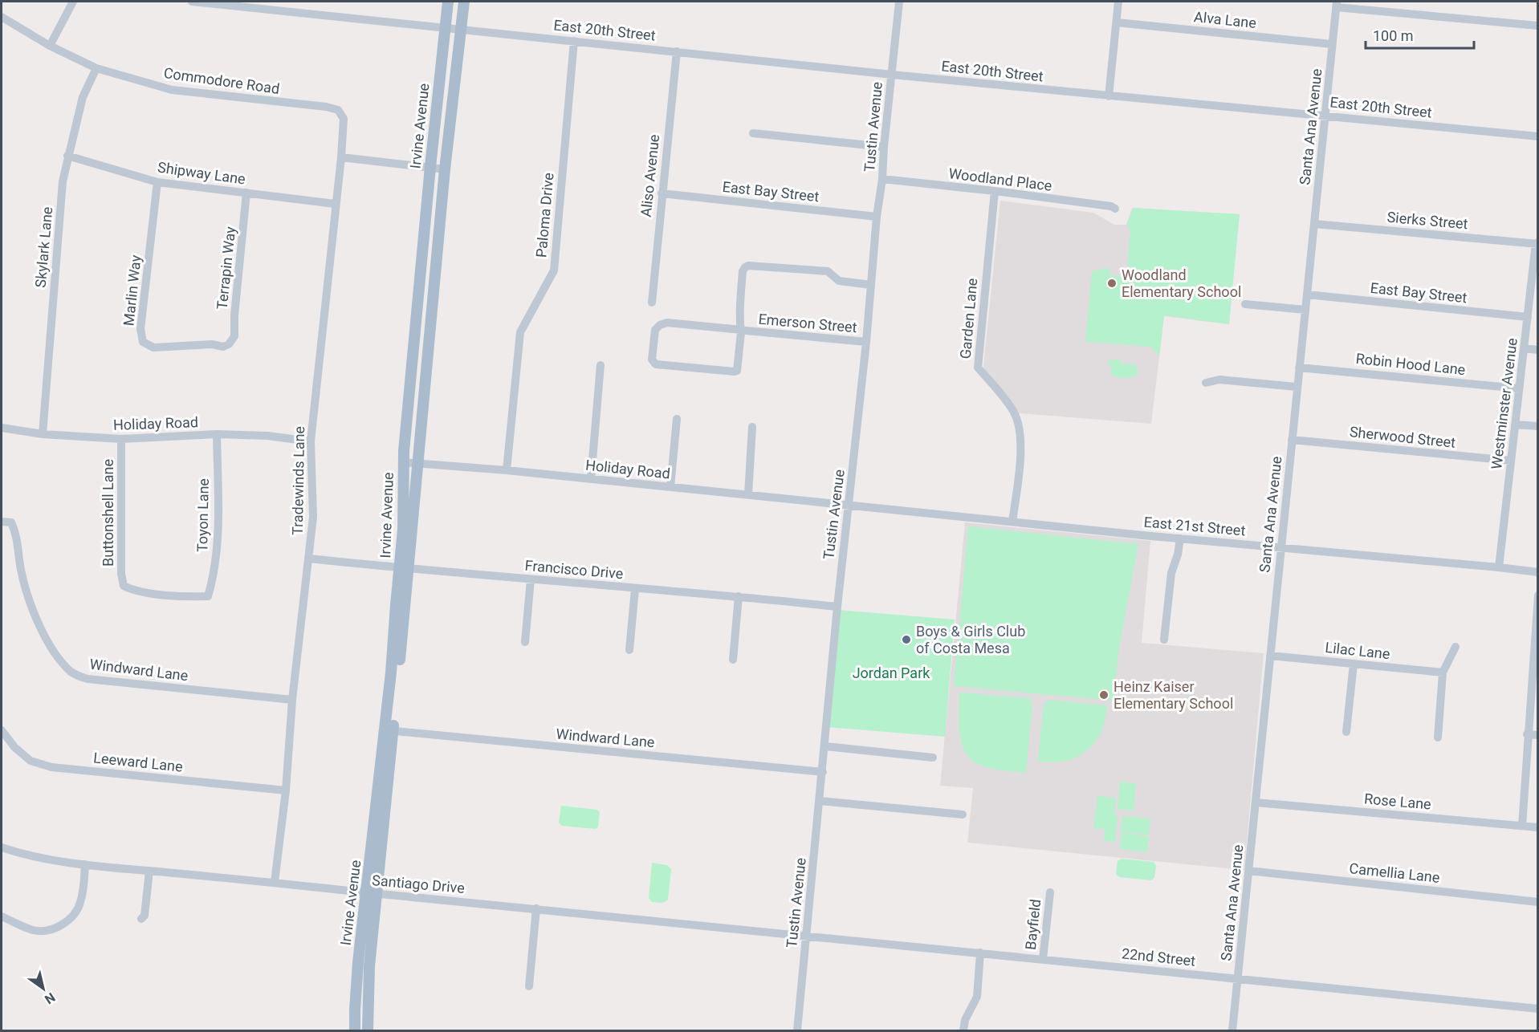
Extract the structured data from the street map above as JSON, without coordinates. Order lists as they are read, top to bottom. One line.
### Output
{"streets":{"main road":["Irvine Avenue"],"street":["Alva Lane","East 20th Street","Commodore Road","Tustin Avenue","Santa Ana Avenue","Shipway Lane","Aliso Avenue","Woodland Place","East Bay Street","Paloma Drive","Sierks Street","Skylark Lane","Terrapin Way","Marlin Way","Garden Lane","Emerson Street","Robin Hood Lane","Westminster Avenue","Holiday Road","Sherwood Street","Tradewinds Lane","Buttonshell Lane","Toyon Lane","East 21st Street","Francisco Drive","Lilac Lane","Windward Lane","Leeward Lane","Rose Lane","Camellia Lane","Santiago Drive","Bayfield","22nd Street"]},"crossings":[["Alva Lane","Santa Ana Avenue"],["East 20th Street","Irvine Avenue"],["East 20th Street","Tustin Avenue"],["East 20th Street","Santa Ana Avenue"],["East 20th Street","Aliso Avenue"],["East 20th Street","Paloma Drive"],["Commodore Road","Skylark Lane"],["Commodore Road","Tradewinds Lane"],["Irvine Avenue","Holiday Road"],["Irvine Avenue","Francisco Drive"],["Irvine Avenue","Windward Lane"],["Irvine Avenue","Santiago Drive"],["Tustin Avenue","Woodland Place"],["Tustin Avenue","East Bay Street"],["Tustin Avenue","Emerson Street"],["Tustin Avenue","Holiday Road"],["Tustin Avenue","East 21st Street"],["Tustin Avenue","Francisco Drive"],["Tustin Avenue","Windward Lane"],["Tustin Avenue","Santiago Drive"],["Tustin Avenue","22nd Street"],["Santa Ana Avenue","East Bay Street"],["Santa Ana Avenue","Sierks Street"],["Santa Ana Avenue","Robin Hood Lane"],["Santa Ana Avenue","Sherwood Street"],["Santa Ana Avenue","East 21st Street"],["Santa Ana Avenue","Lilac Lane"],["Santa Ana Avenue","Rose Lane"],["Santa Ana Avenue","Camellia Lane"],["Santa Ana Avenue","22nd Street"],["Shipway Lane","Skylark Lane"],["Shipway Lane","Terrapin Way"],["Shipway Lane","Marlin Way"],["Shipway Lane","Tradewinds Lane"],["Aliso Avenue","East Bay Street"],["Woodland Place","Garden Lane"],["East Bay Street","Westminster Avenue"],["Paloma Drive","Holiday Road"],["Sierks Street","Westminster Avenue"],["Skylark Lane","Holiday Road"],["Terrapin Way","Marlin Way"],["Garden Lane","East 21st Street"],["Robin Hood Lane","Westminster Avenue"],["Westminster Avenue","Sherwood Street"],["Westminster Avenue","East 21st Street"],["Holiday Road","Tradewinds Lane"],["Holiday Road","Buttonshell Lane"],["Holiday Road","Toyon Lane"],["Holiday Road","East 21st Street"],["Tradewinds Lane","Francisco Drive"],["Tradewinds Lane","Windward Lane"],["Tradewinds Lane","Leeward Lane"],["Tradewinds Lane","Santiago Drive"],["Buttonshell Lane","Toyon Lane"],["Santiago Drive","22nd Street"],["Bayfield","22nd Street"]],"parks":["Jordan Park"],"places":["Woodland Elementary School","Boys & Girls Club of Costa Mesa","Heinz Kaiser Elementary School"],"scale_bar":"100 m","north":"bottom right"}
